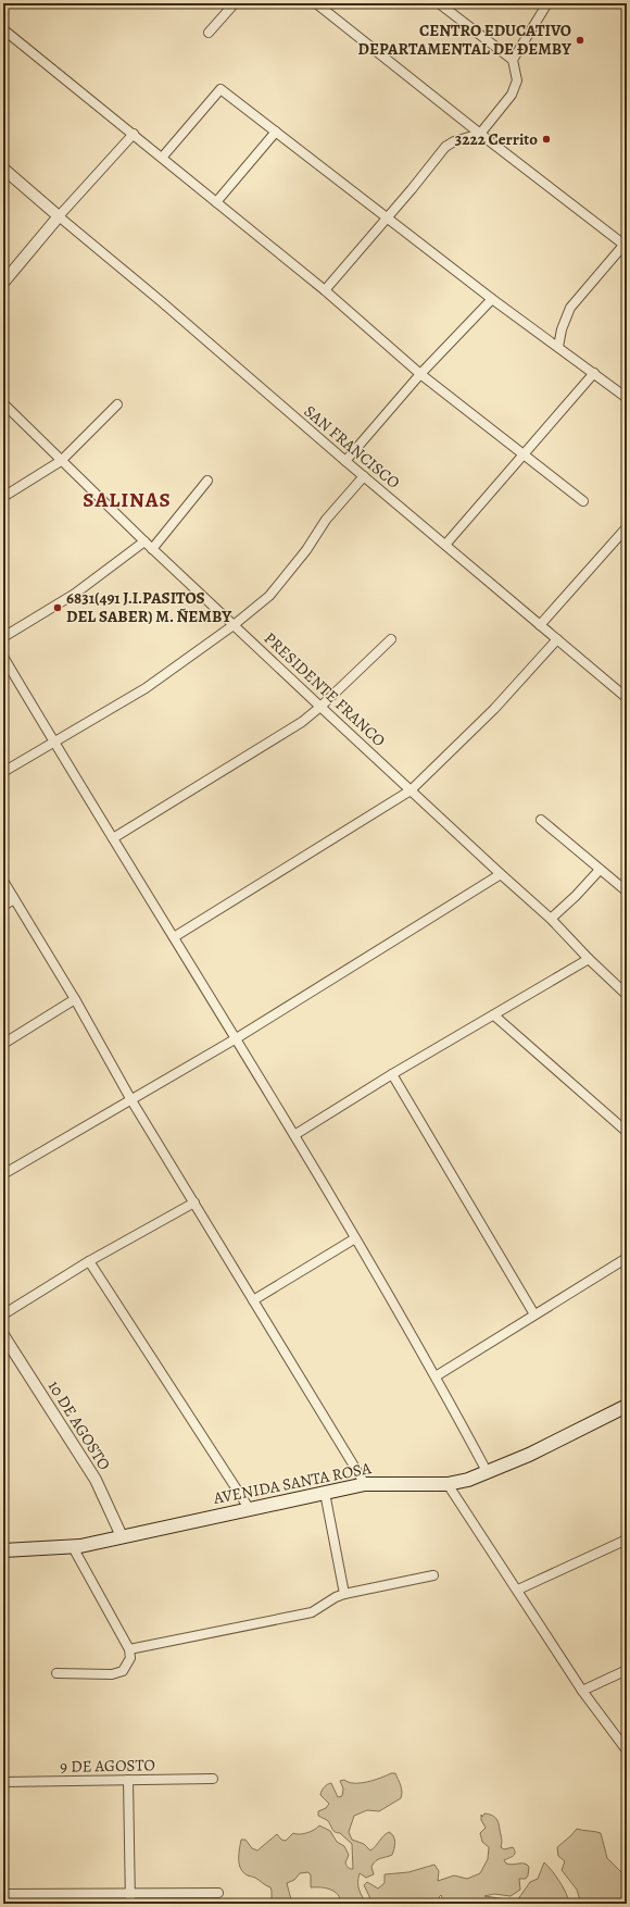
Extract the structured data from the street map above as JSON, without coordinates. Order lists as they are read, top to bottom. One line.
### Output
{"streets":{"main road":["AVENIDA SANTA ROSA"],"street":["SAN FRANCISCO","PRESIDENTE FRANCO","10 DE AGOSTO","9 DE AGOSTO"]},"crossings":[["10 DE AGOSTO","AVENIDA SANTA ROSA"]],"districts":["SALINAS"],"places":["CENTRO EDUCATIVO DEPARTAMENTAL DE ÐEMBY","3222 Cerrito","6831(491 J.I.PASITOS DEL SABER) M. ÑEMBY"]}
